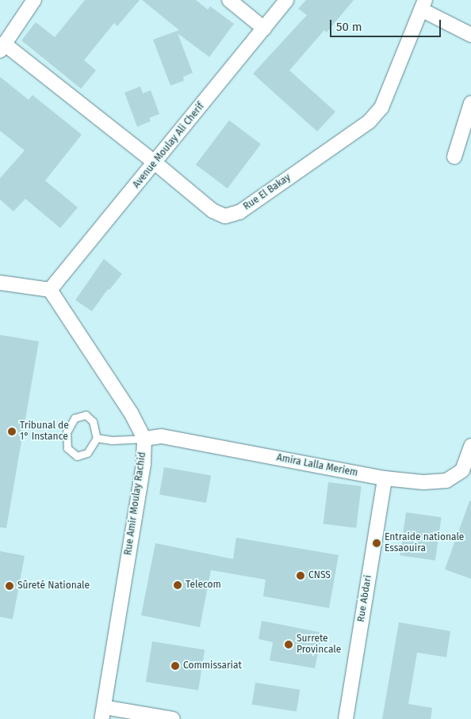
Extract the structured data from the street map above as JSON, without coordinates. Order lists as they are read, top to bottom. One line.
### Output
{"streets":{"street":["Avenue Moulay Ali Cherif","Rue El Bakay","Amira Lalla Meriem","Rue Amir Moulay Rachid","Rue Abdari"]},"crossings":[["Avenue Moulay Ali Cherif","Rue El Bakay"],["Avenue Moulay Ali Cherif","Rue Amir Moulay Rachid"],["Amira Lalla Meriem","Rue Amir Moulay Rachid"],["Amira Lalla Meriem","Rue Abdari"]],"places":["Tribunal de 1° Instance","Entraide nationale Essaouira","CNSS","Telecom","Sûreté Nationale","Surrete Provincale","Commissariat"],"scale_bar":"50 m"}
